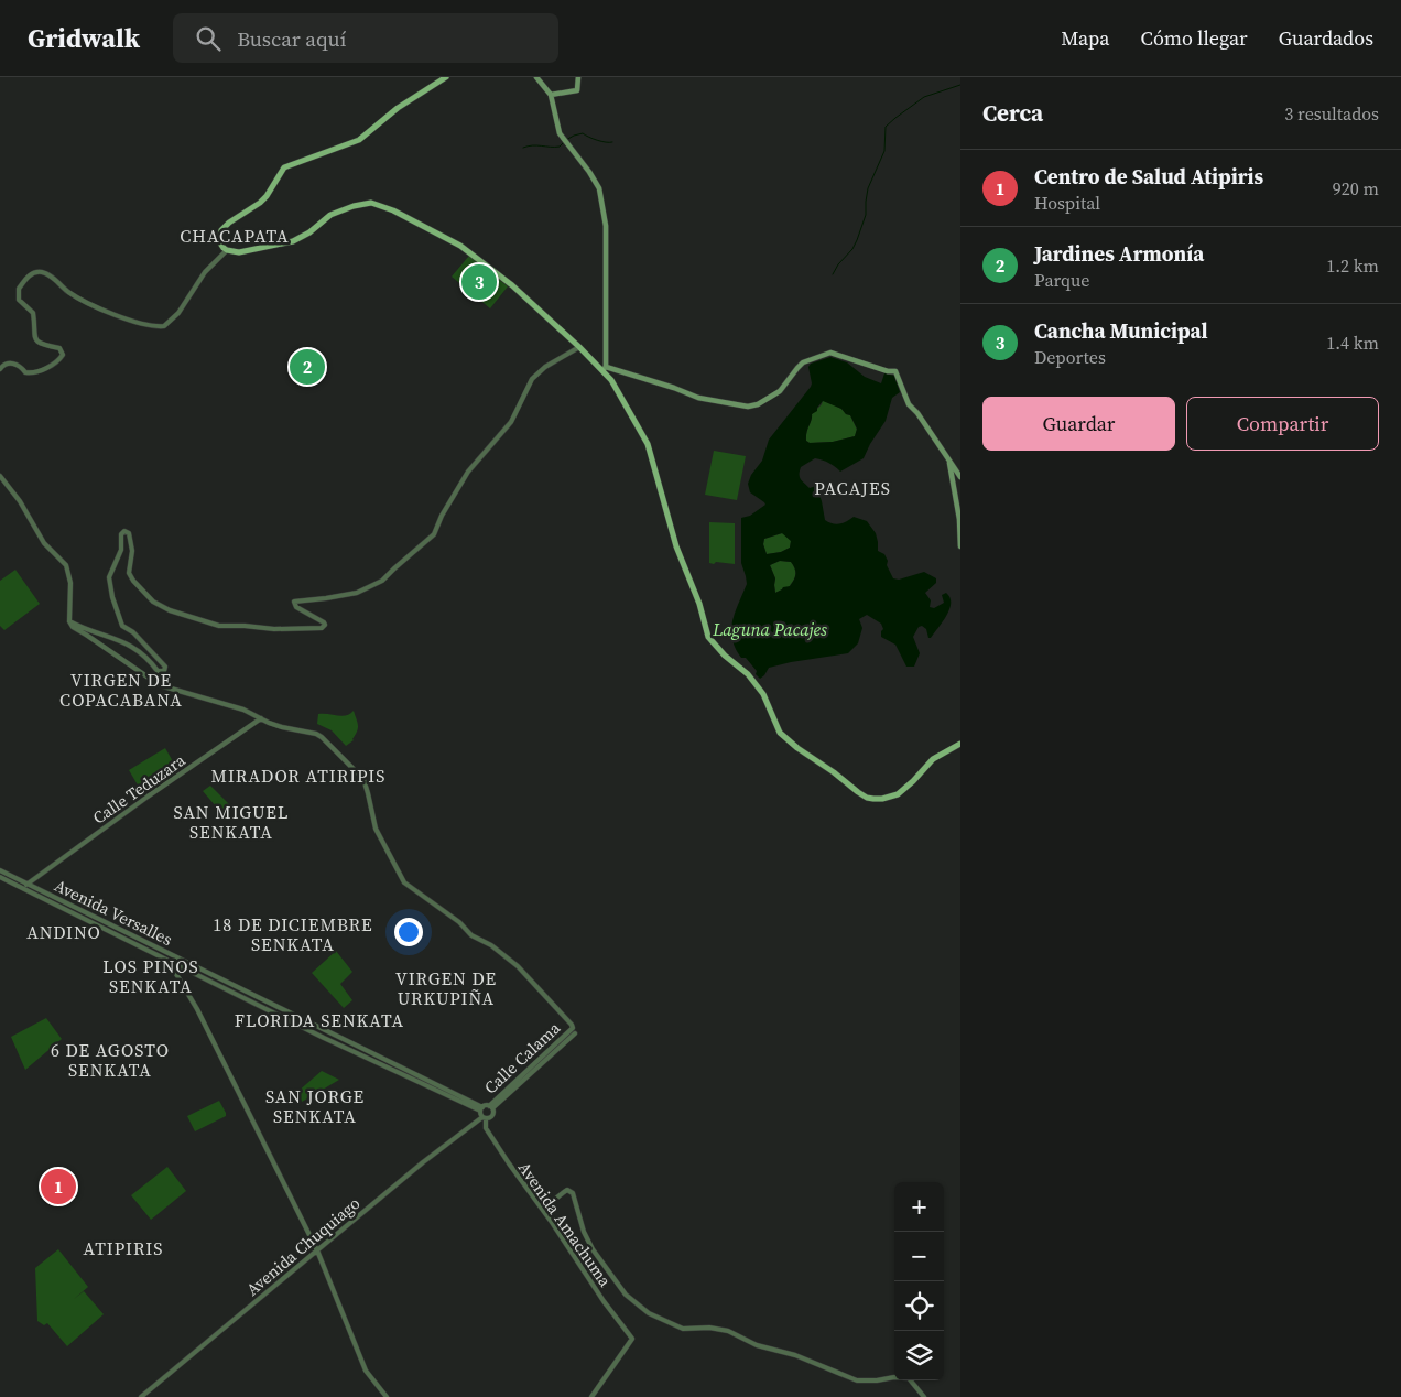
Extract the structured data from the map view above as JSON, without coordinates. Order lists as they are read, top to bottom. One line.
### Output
{"streets":{"street":["Calle Teduzara","Avenida Versalles","Calle Calama","Avenida Amachuma","Avenida Chuquiago"]},"crossings":[["Calle Teduzara","Avenida Versalles"],["Calle Teduzara","Calle Calama"],["Avenida Versalles","Avenida Amachuma"],["Avenida Amachuma","Avenida Chuquiago"]],"districts":["CHACAPATA","PACAJES","VIRGEN DE COPACABANA","MIRADOR ATIRIPIS","SAN MIGUEL SENKATA","18 DE DICIEMBRE SENKATA","ANDINO","LOS PINOS SENKATA","VIRGEN DE URKUPIÑA","FLORIDA SENKATA","6 DE AGOSTO SENKATA","SAN JORGE SENKATA","ATIPIRIS"],"water":["Laguna Pacajes"],"page":{"header":"Gridwalk","search":"Buscar aquí","nav":["Mapa","Cómo llegar","Guardados"],"heading":["Cerca","3 resultados"],"list":[{"mark":"1","name":"Centro de Salud Atipiris","note":"Hospital","value":"920 m"},{"mark":"2","name":"Jardines Armonía","note":"Parque","value":"1.2 km"},{"mark":"3","name":"Cancha Municipal","note":"Deportes","value":"1.4 km"}],"pins":["3","2","1"],"buttons":["Guardar","Compartir"],"map_buttons":["+","−"]}}
